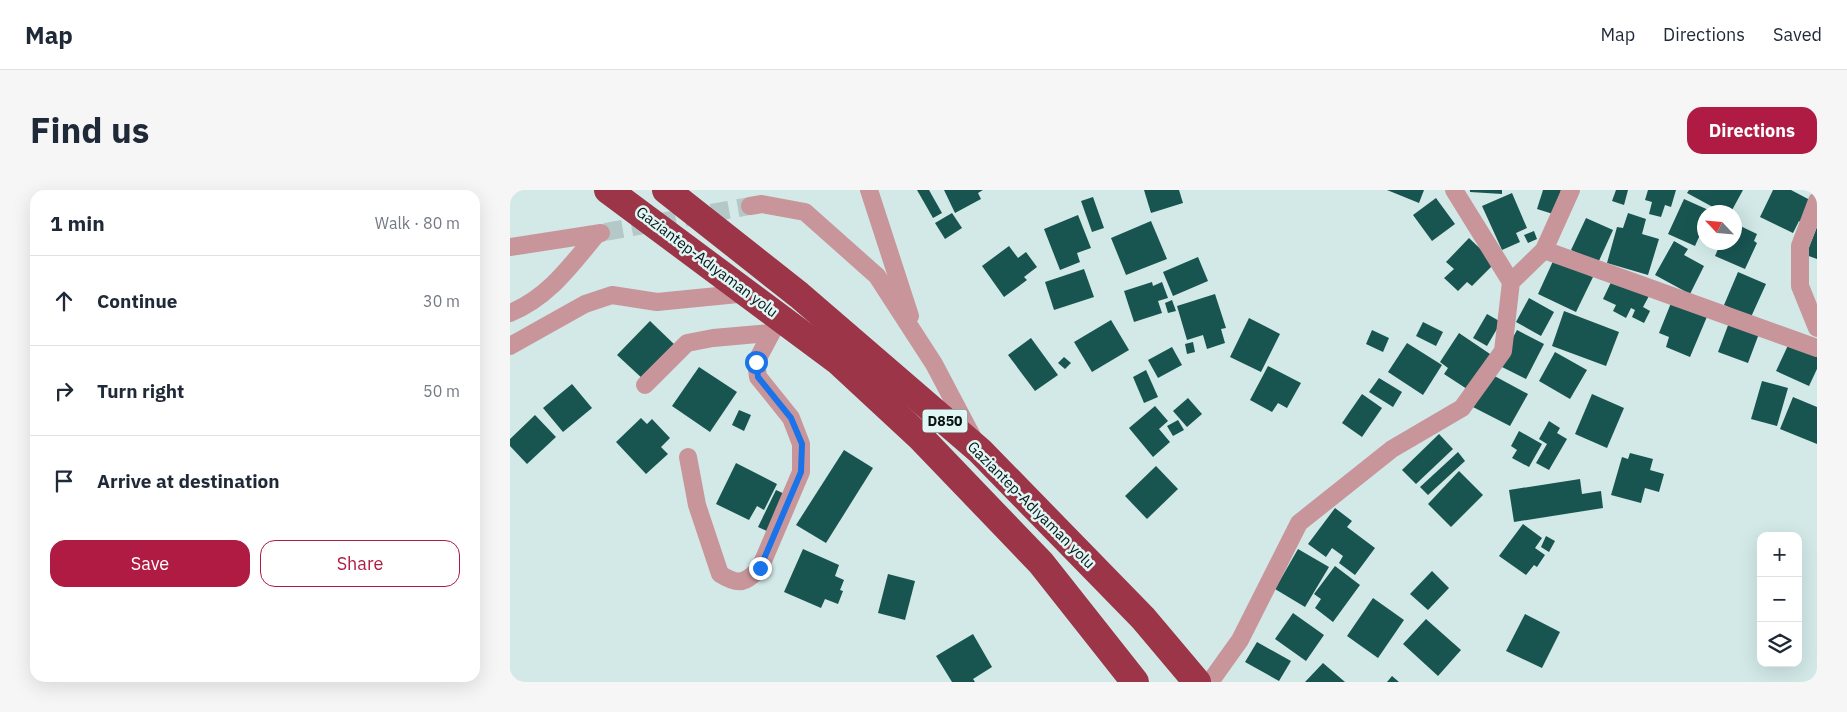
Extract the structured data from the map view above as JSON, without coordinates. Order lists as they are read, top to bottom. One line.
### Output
{"streets":{"highway":["Gaziantep-Adıyaman yolu","D850"]},"north":"top left","page":{"header":"Map","nav":["Map","Directions","Saved"],"title":"Find us","buttons":["Directions",["Save","Share"]],"heading":["1 min","Walk · 80 m"],"list":[["Continue","30 m"],["Turn right","50 m"],"Arrive at destination"],"map_buttons":["+","−"]}}
